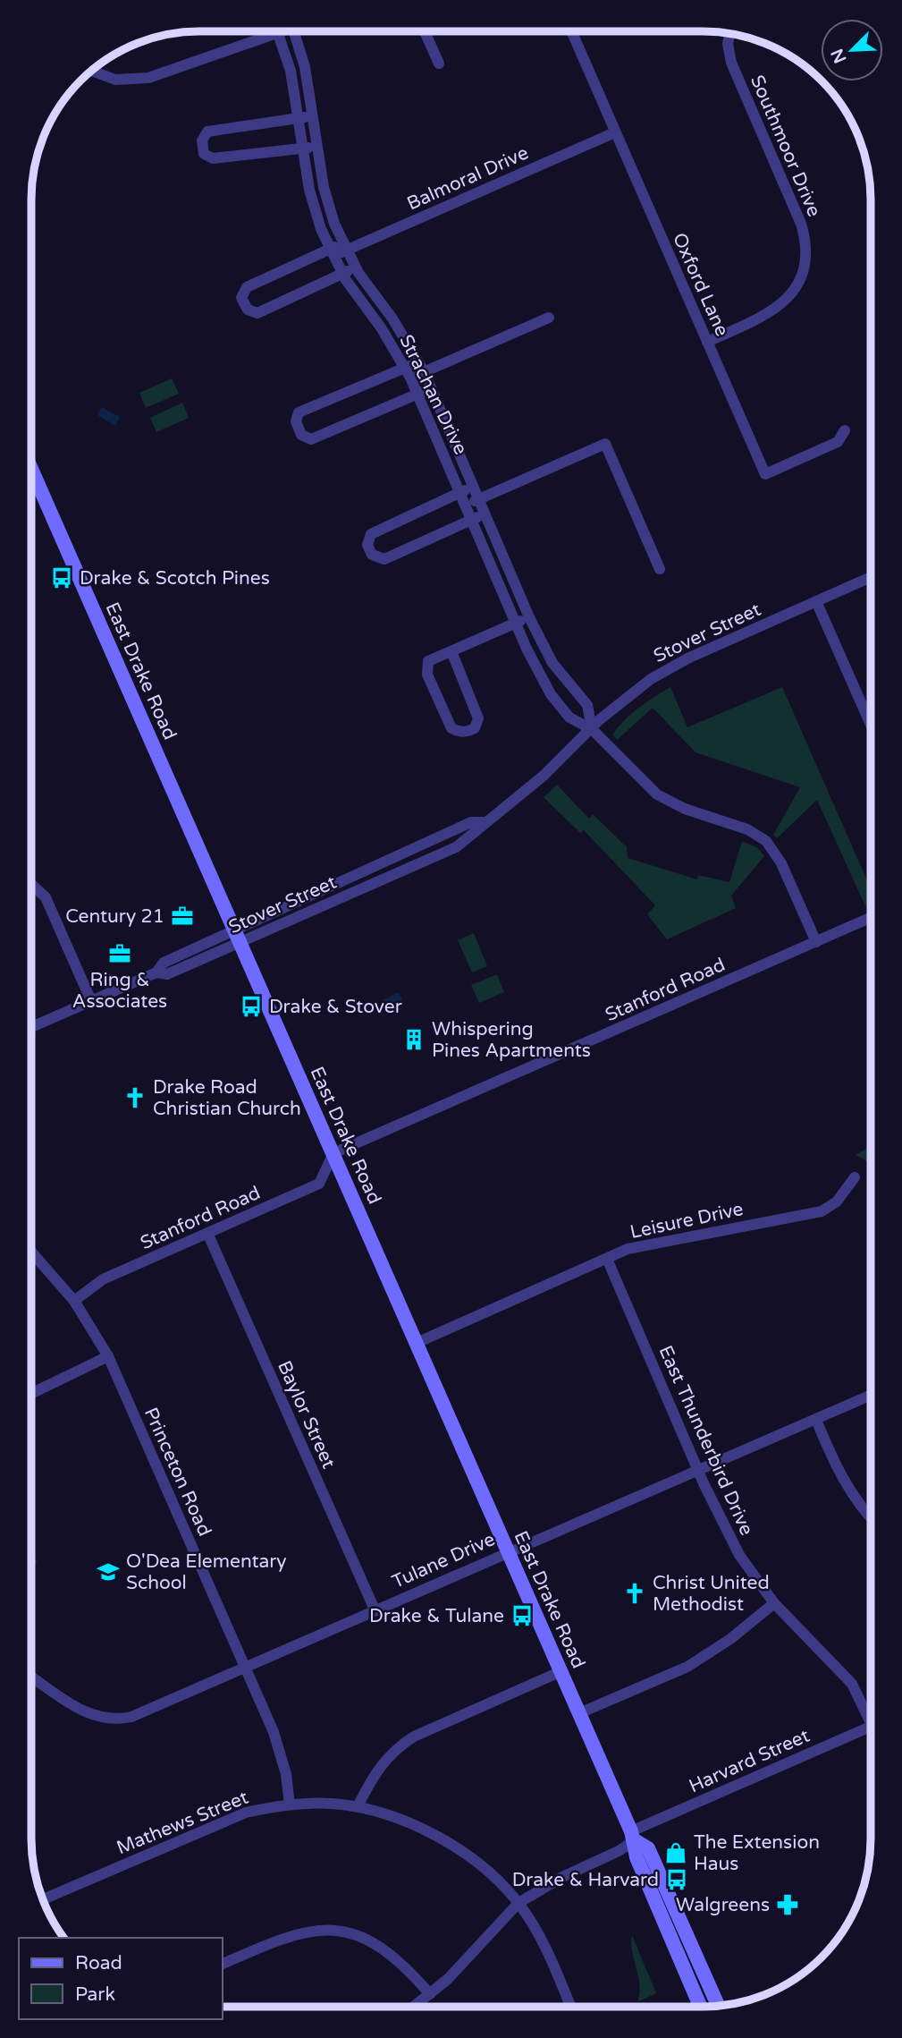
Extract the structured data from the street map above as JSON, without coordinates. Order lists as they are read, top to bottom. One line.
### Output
{"streets":{"main road":["East Drake Road"],"street":["Southmoor Drive","Balmoral Drive","Oxford Lane","Strachan Drive","Stover Street","Stanford Road","Leisure Drive","Baylor Street","East Thunderbird Drive","Princeton Road","Tulane Drive","Harvard Street","Mathews Street"]},"crossings":[["Southmoor Drive","Oxford Lane"],["Balmoral Drive","Oxford Lane"],["Balmoral Drive","Strachan Drive"],["Strachan Drive","Stover Street"],["Strachan Drive","Stanford Road"],["Stover Street","East Drake Road"],["East Drake Road","Stanford Road"],["East Drake Road","Leisure Drive"],["East Drake Road","Tulane Drive"],["East Drake Road","Harvard Street"],["Stanford Road","Baylor Street"],["Stanford Road","Princeton Road"],["Leisure Drive","East Thunderbird Drive"],["Baylor Street","Tulane Drive"],["East Thunderbird Drive","Tulane Drive"],["Princeton Road","Tulane Drive"],["Princeton Road","Mathews Street"]],"places":{"bus stop":["Drake & Scotch Pines","Drake & Stover","Drake & Tulane","Drake & Harvard"],"office":["Century 21","Ring & Associates"],"building":["Whispering Pines Apartments"],"church":["Drake Road Christian Church","Christ United Methodist"],"school or university":["O'Dea Elementary School"],"shop":["The Extension Haus"],"pharmacy":["Walgreens"]},"legend":["Road","Park"],"north":"bottom left"}
